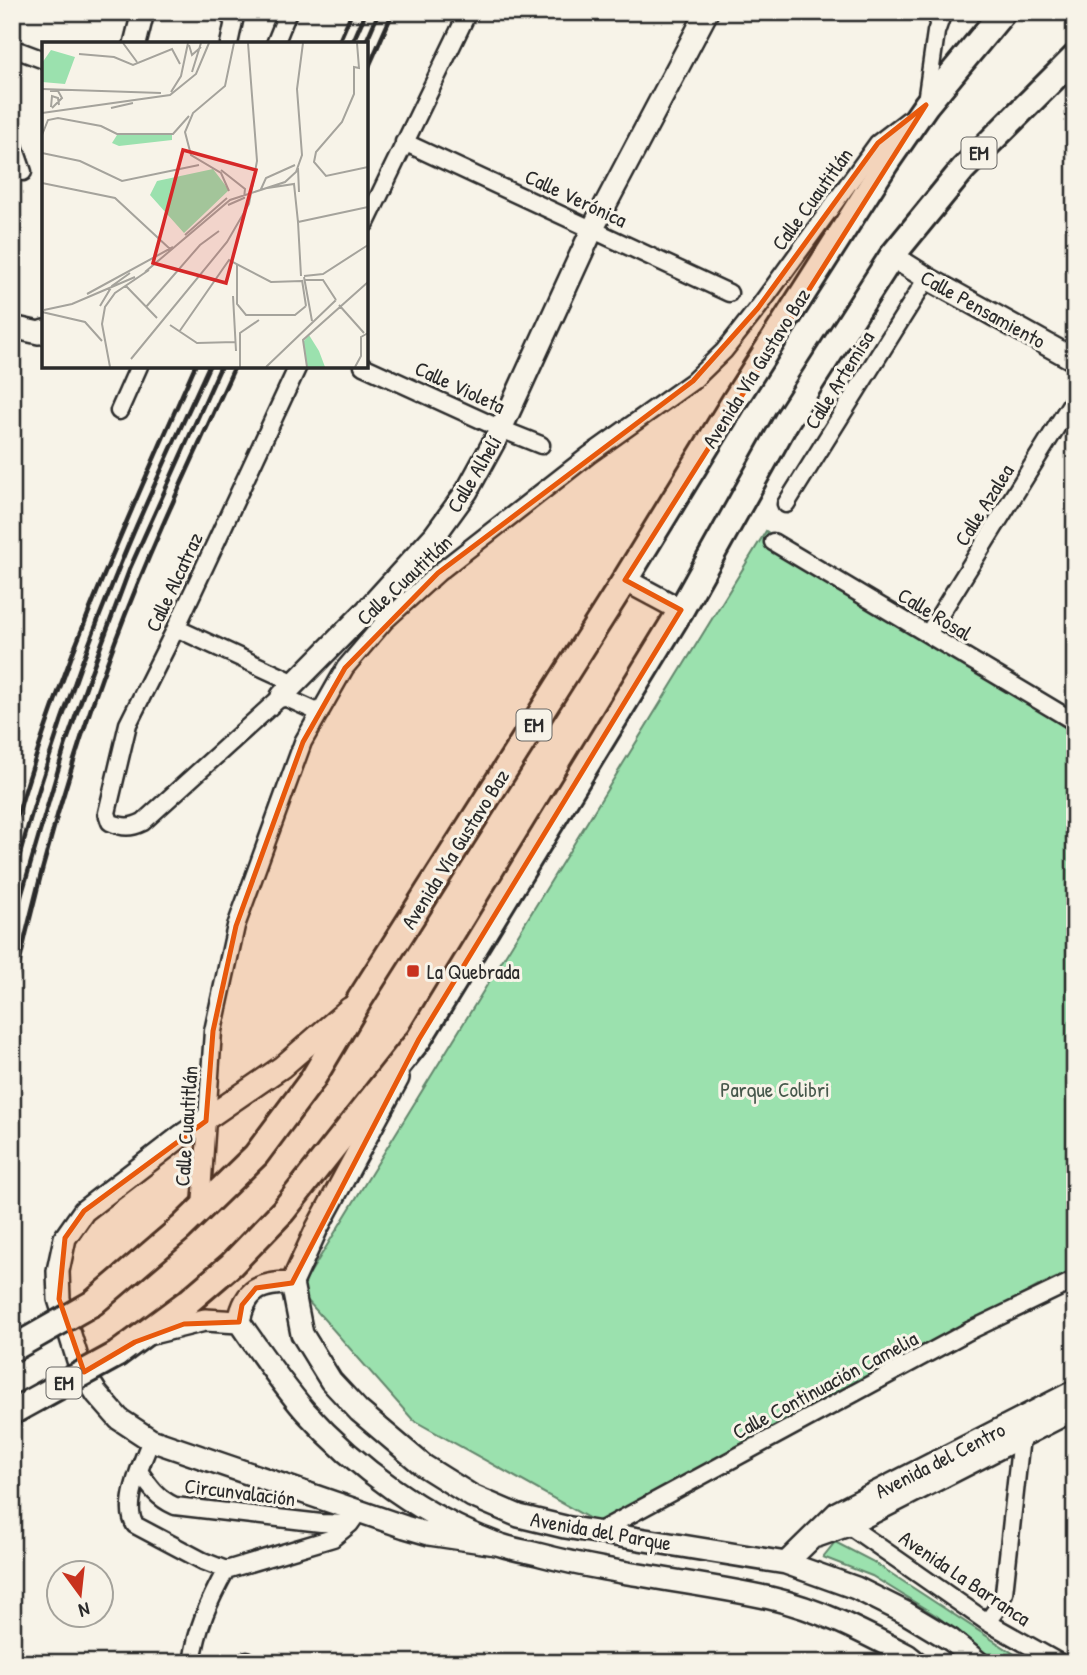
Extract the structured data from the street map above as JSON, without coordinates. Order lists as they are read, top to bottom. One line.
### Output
{"streets":{"main road":["EM","Calle Pensamiento","Avenida Vía Gustavo Baz","Calle Alhelí","Avenida del Centro","Avenida del Parque"],"street":["Calle Verónica","Calle Cuautitlán","Calle Artemisa","Calle Violeta","Calle Azalea","Calle Alcatraz","Calle Rosal","Calle Continuación Camelia","Circunvalación","Avenida La Barranca"]},"crossings":[["EM","Calle Cuautitlán"],["EM","Calle Pensamiento"],["EM","Avenida Vía Gustavo Baz"],["Calle Verónica","Calle Alhelí"],["Calle Cuautitlán","Avenida Vía Gustavo Baz"],["Calle Pensamiento","Calle Artemisa"],["Calle Violeta","Calle Alhelí"],["Calle Alhelí","Calle Alcatraz"],["Calle Azalea","Calle Rosal"],["Calle Continuación Camelia","Avenida del Parque"],["Avenida del Centro","Avenida del Parque"],["Avenida del Centro","Avenida La Barranca"]],"parks":["Parque Colibri"],"places":{"transit":["La Quebrada"]},"north":"bottom"}
